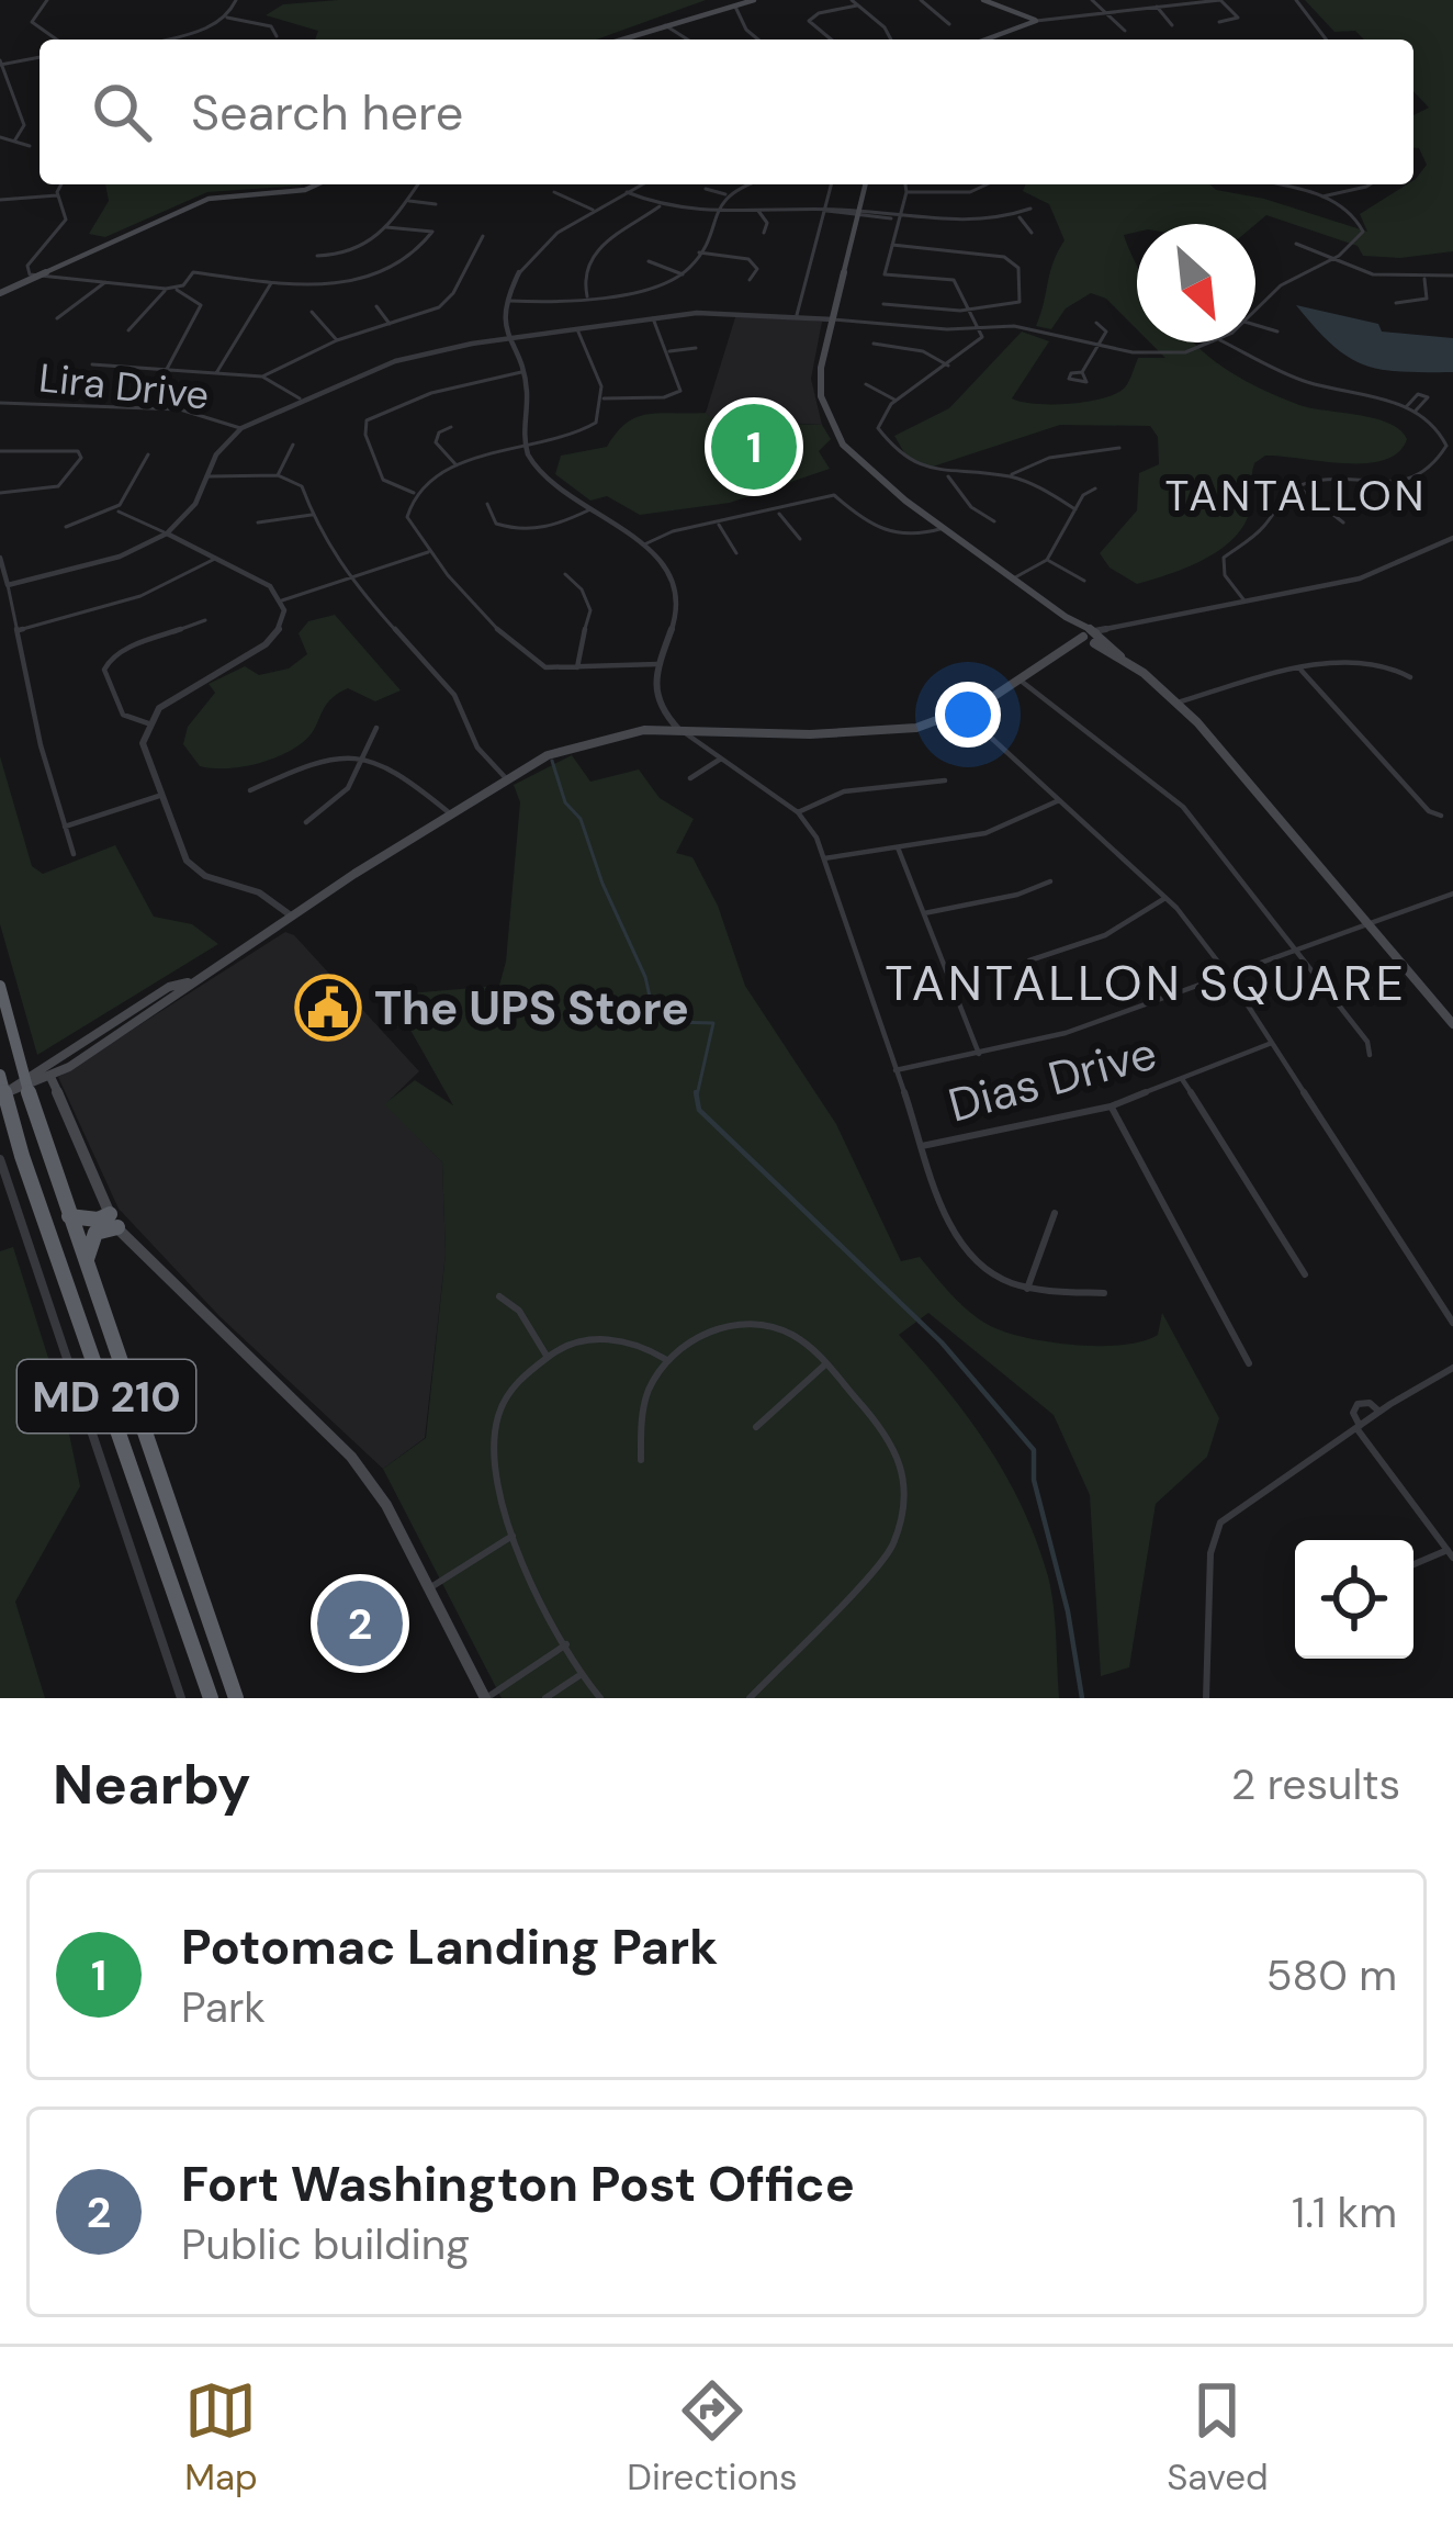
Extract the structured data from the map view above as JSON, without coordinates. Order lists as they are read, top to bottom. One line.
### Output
{"streets":{"highway":["MD 210"],"street":["Lira Drive","Dias Drive"]},"districts":["TANTALLON","TANTALLON SQUARE"],"places":{"public building":["The UPS Store"]},"north":"bottom right","page":{"search":"Search here","pins":["1","2"],"heading":["Nearby","2 results"],"list":[{"mark":"1","name":"Potomac Landing Park","note":"Park","value":"580 m"},{"mark":"2","name":"Fort Washington Post Office","note":"Public building","value":"1.1 km"}],"nav":["Map","Directions","Saved"]}}
